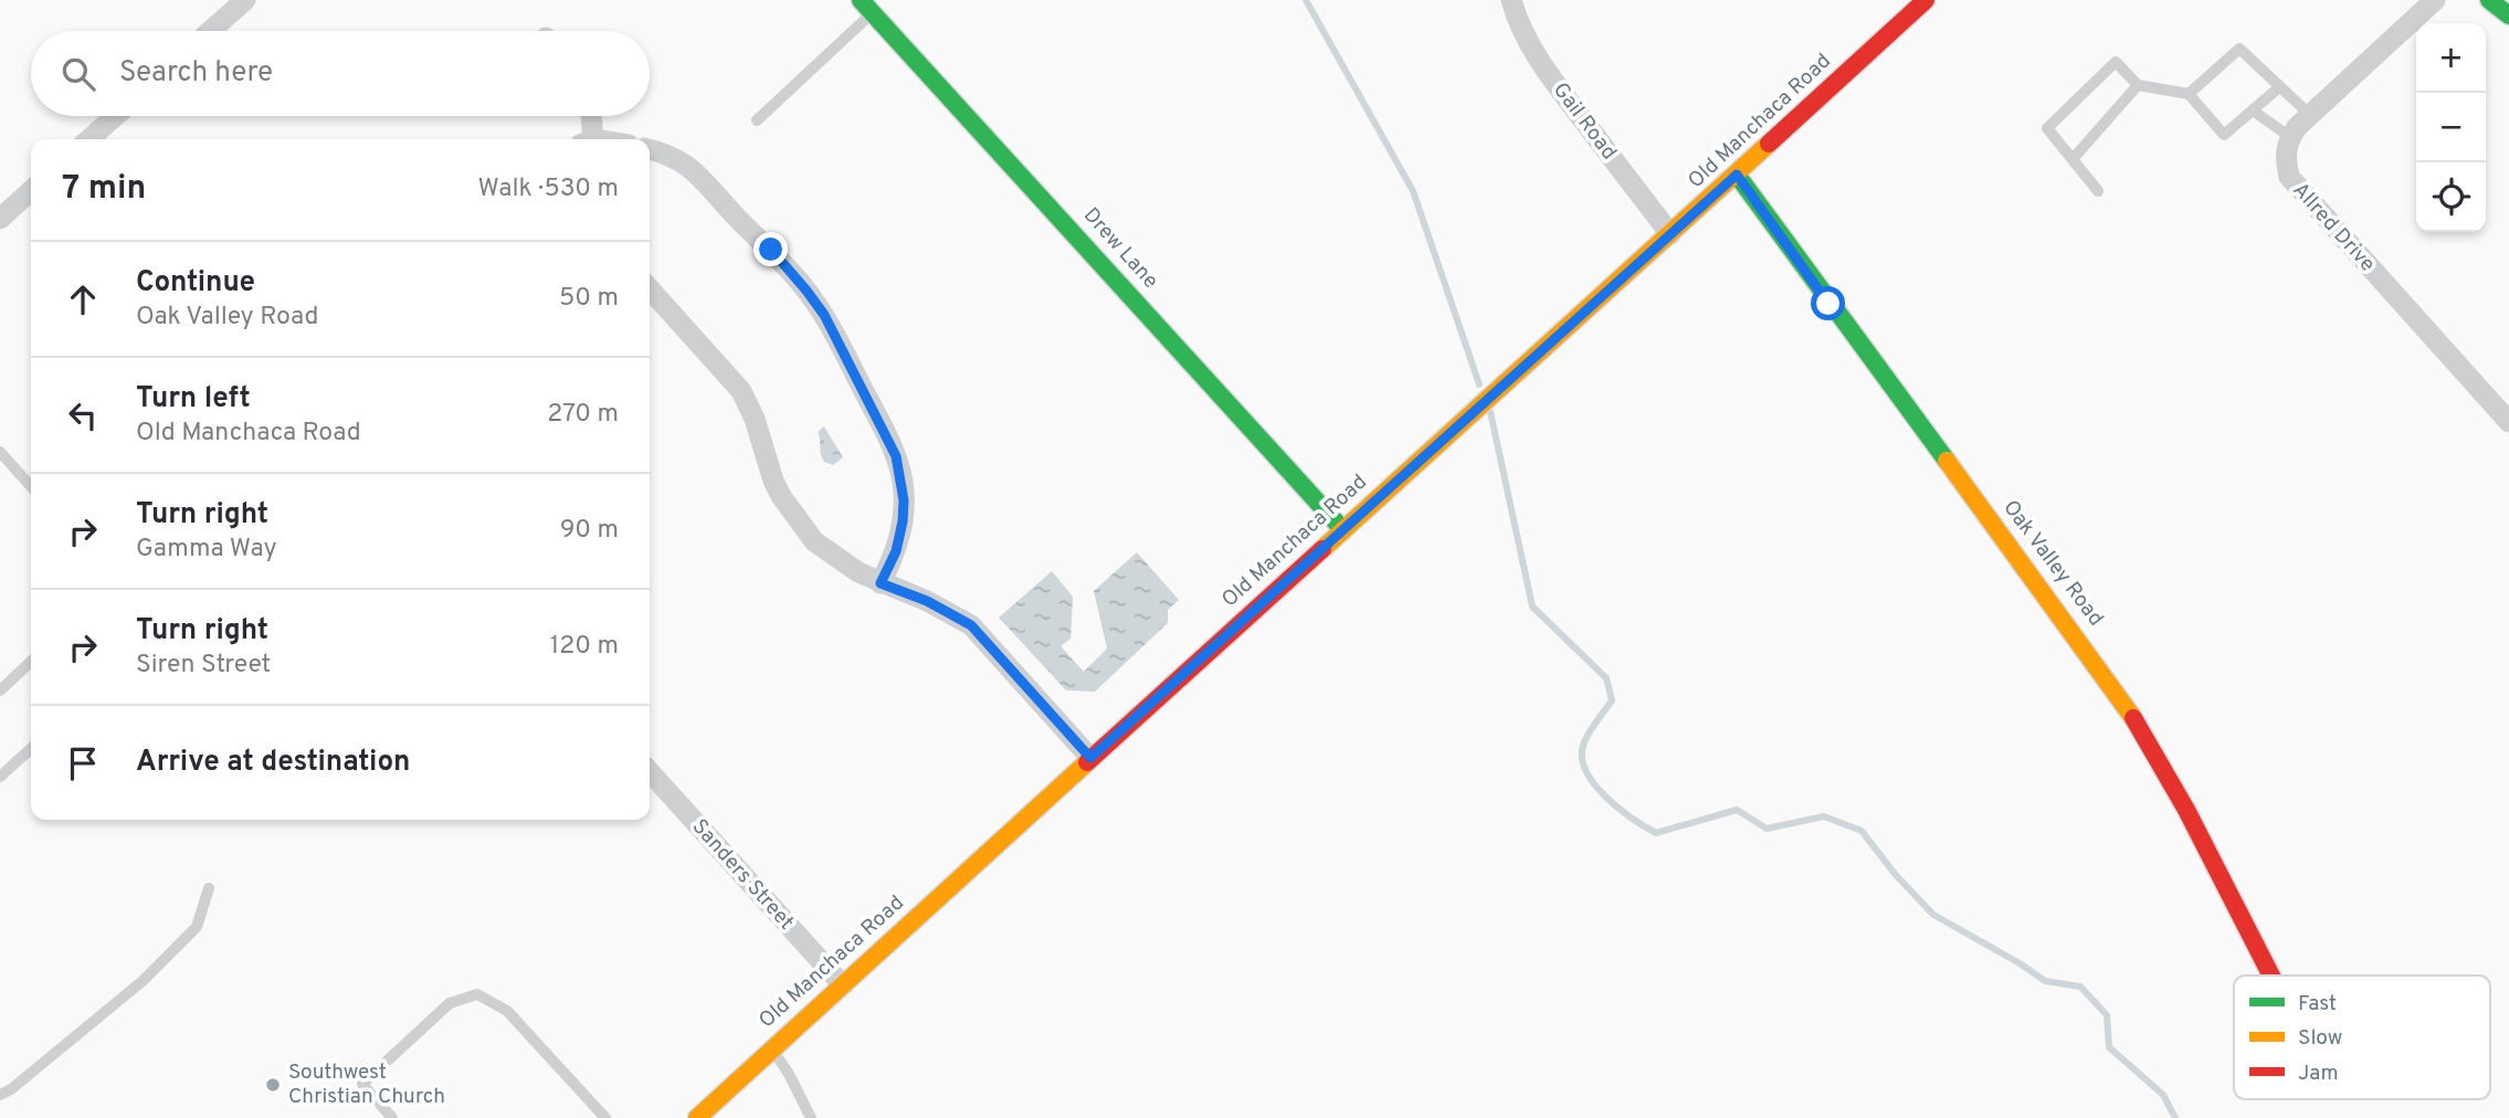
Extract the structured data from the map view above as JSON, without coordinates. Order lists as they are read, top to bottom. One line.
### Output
{"streets":{"street":["Gail Road","Old Manchaca Road","Allred Drive","Drew Lane","Oak Valley Road","Sanders Street"]},"crossings":[["Gail Road","Old Manchaca Road"],["Old Manchaca Road","Drew Lane"],["Old Manchaca Road","Oak Valley Road"],["Old Manchaca Road","Sanders Street"]],"places":["Southwest Christian Church"],"legend":["Fast","Slow","Jam"],"page":{"map_buttons":["+","−"],"search":"Search here","heading":["7 min","Walk · 530 m"],"list":[["Continue","Oak Valley Road","50 m"],["Turn left","Old Manchaca Road","270 m"],["Turn right","Gamma Way","90 m"],["Turn right","Siren Street","120 m"],"Arrive at destination"]}}
